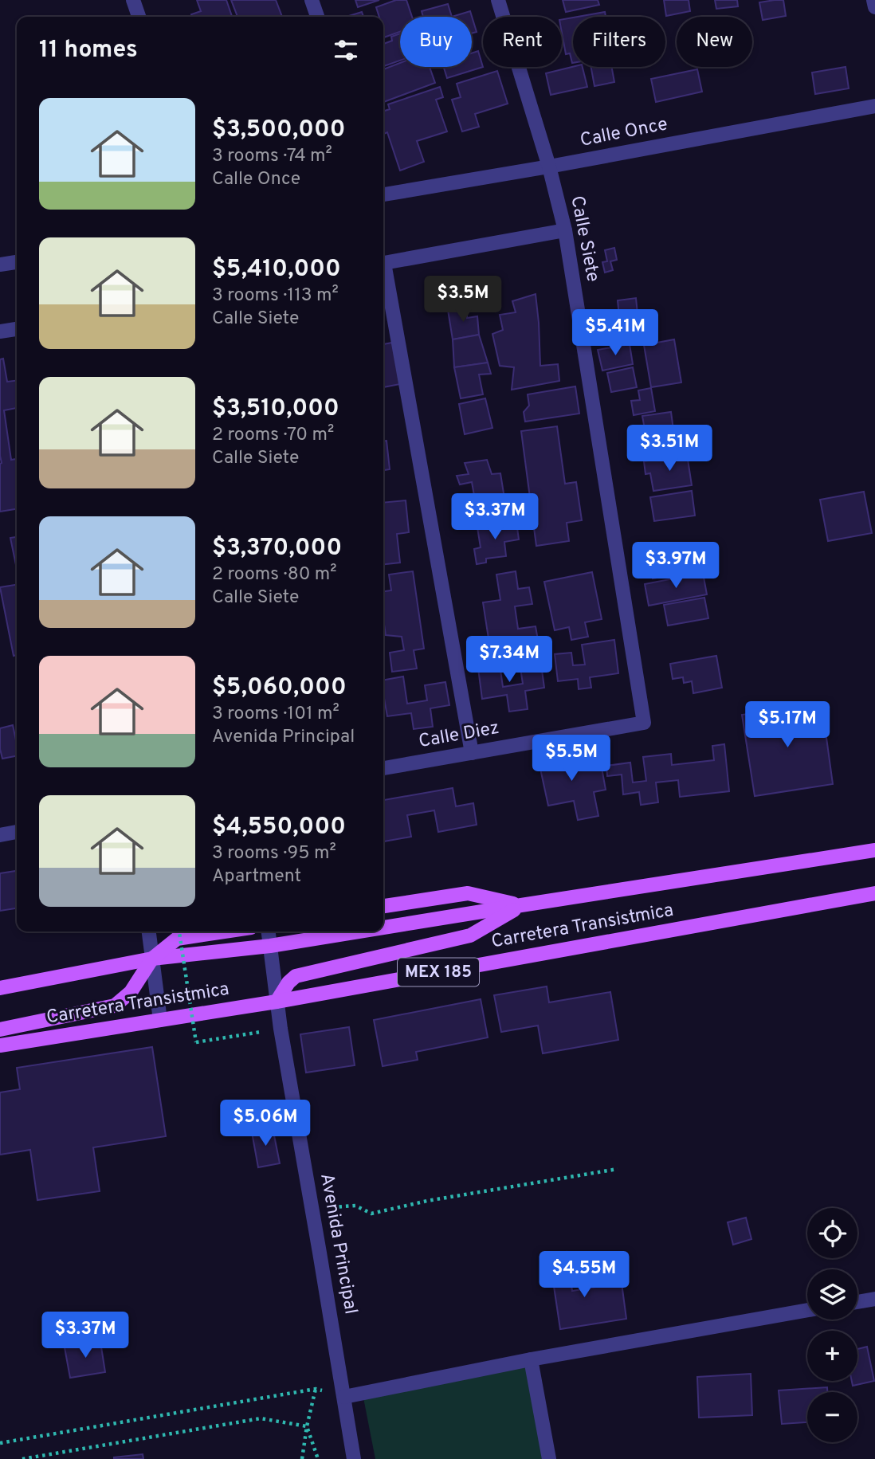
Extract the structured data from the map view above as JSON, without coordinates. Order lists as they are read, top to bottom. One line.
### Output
{"streets":{"main road":["Carretera Transistmica","MEX 185"],"street":["Calle Once","Calle Siete","Calle Diez","Avenida Principal"]},"crossings":[["Calle Once","Calle Siete"],["Calle Siete","Calle Diez"],["Carretera Transistmica","Avenida Principal"]],"page":{"chip":["Buy","Rent","Filters","New"],"heading":"11 homes","list":[{"name":"$3,500,000","note":"3 rooms · 74 m² · Calle Once"},{"name":"$5,410,000","note":"3 rooms · 113 m² · Calle Siete"},{"name":"$3,510,000","note":"2 rooms · 70 m² · Calle Siete"},{"name":"$3,370,000","note":"2 rooms · 80 m² · Calle Siete"},{"name":"$5,060,000","note":"3 rooms · 101 m² · Avenida Principal"},{"name":"$4,550,000","note":"3 rooms · 95 m² · Apartment"}],"price":["$3.5M","$5.41M","$3.51M","$3.37M","$3.97M","$7.34M","$5.17M","$5.5M","$5.06M","$4.55M","$3.37M"],"map_buttons":["+","−"]}}
